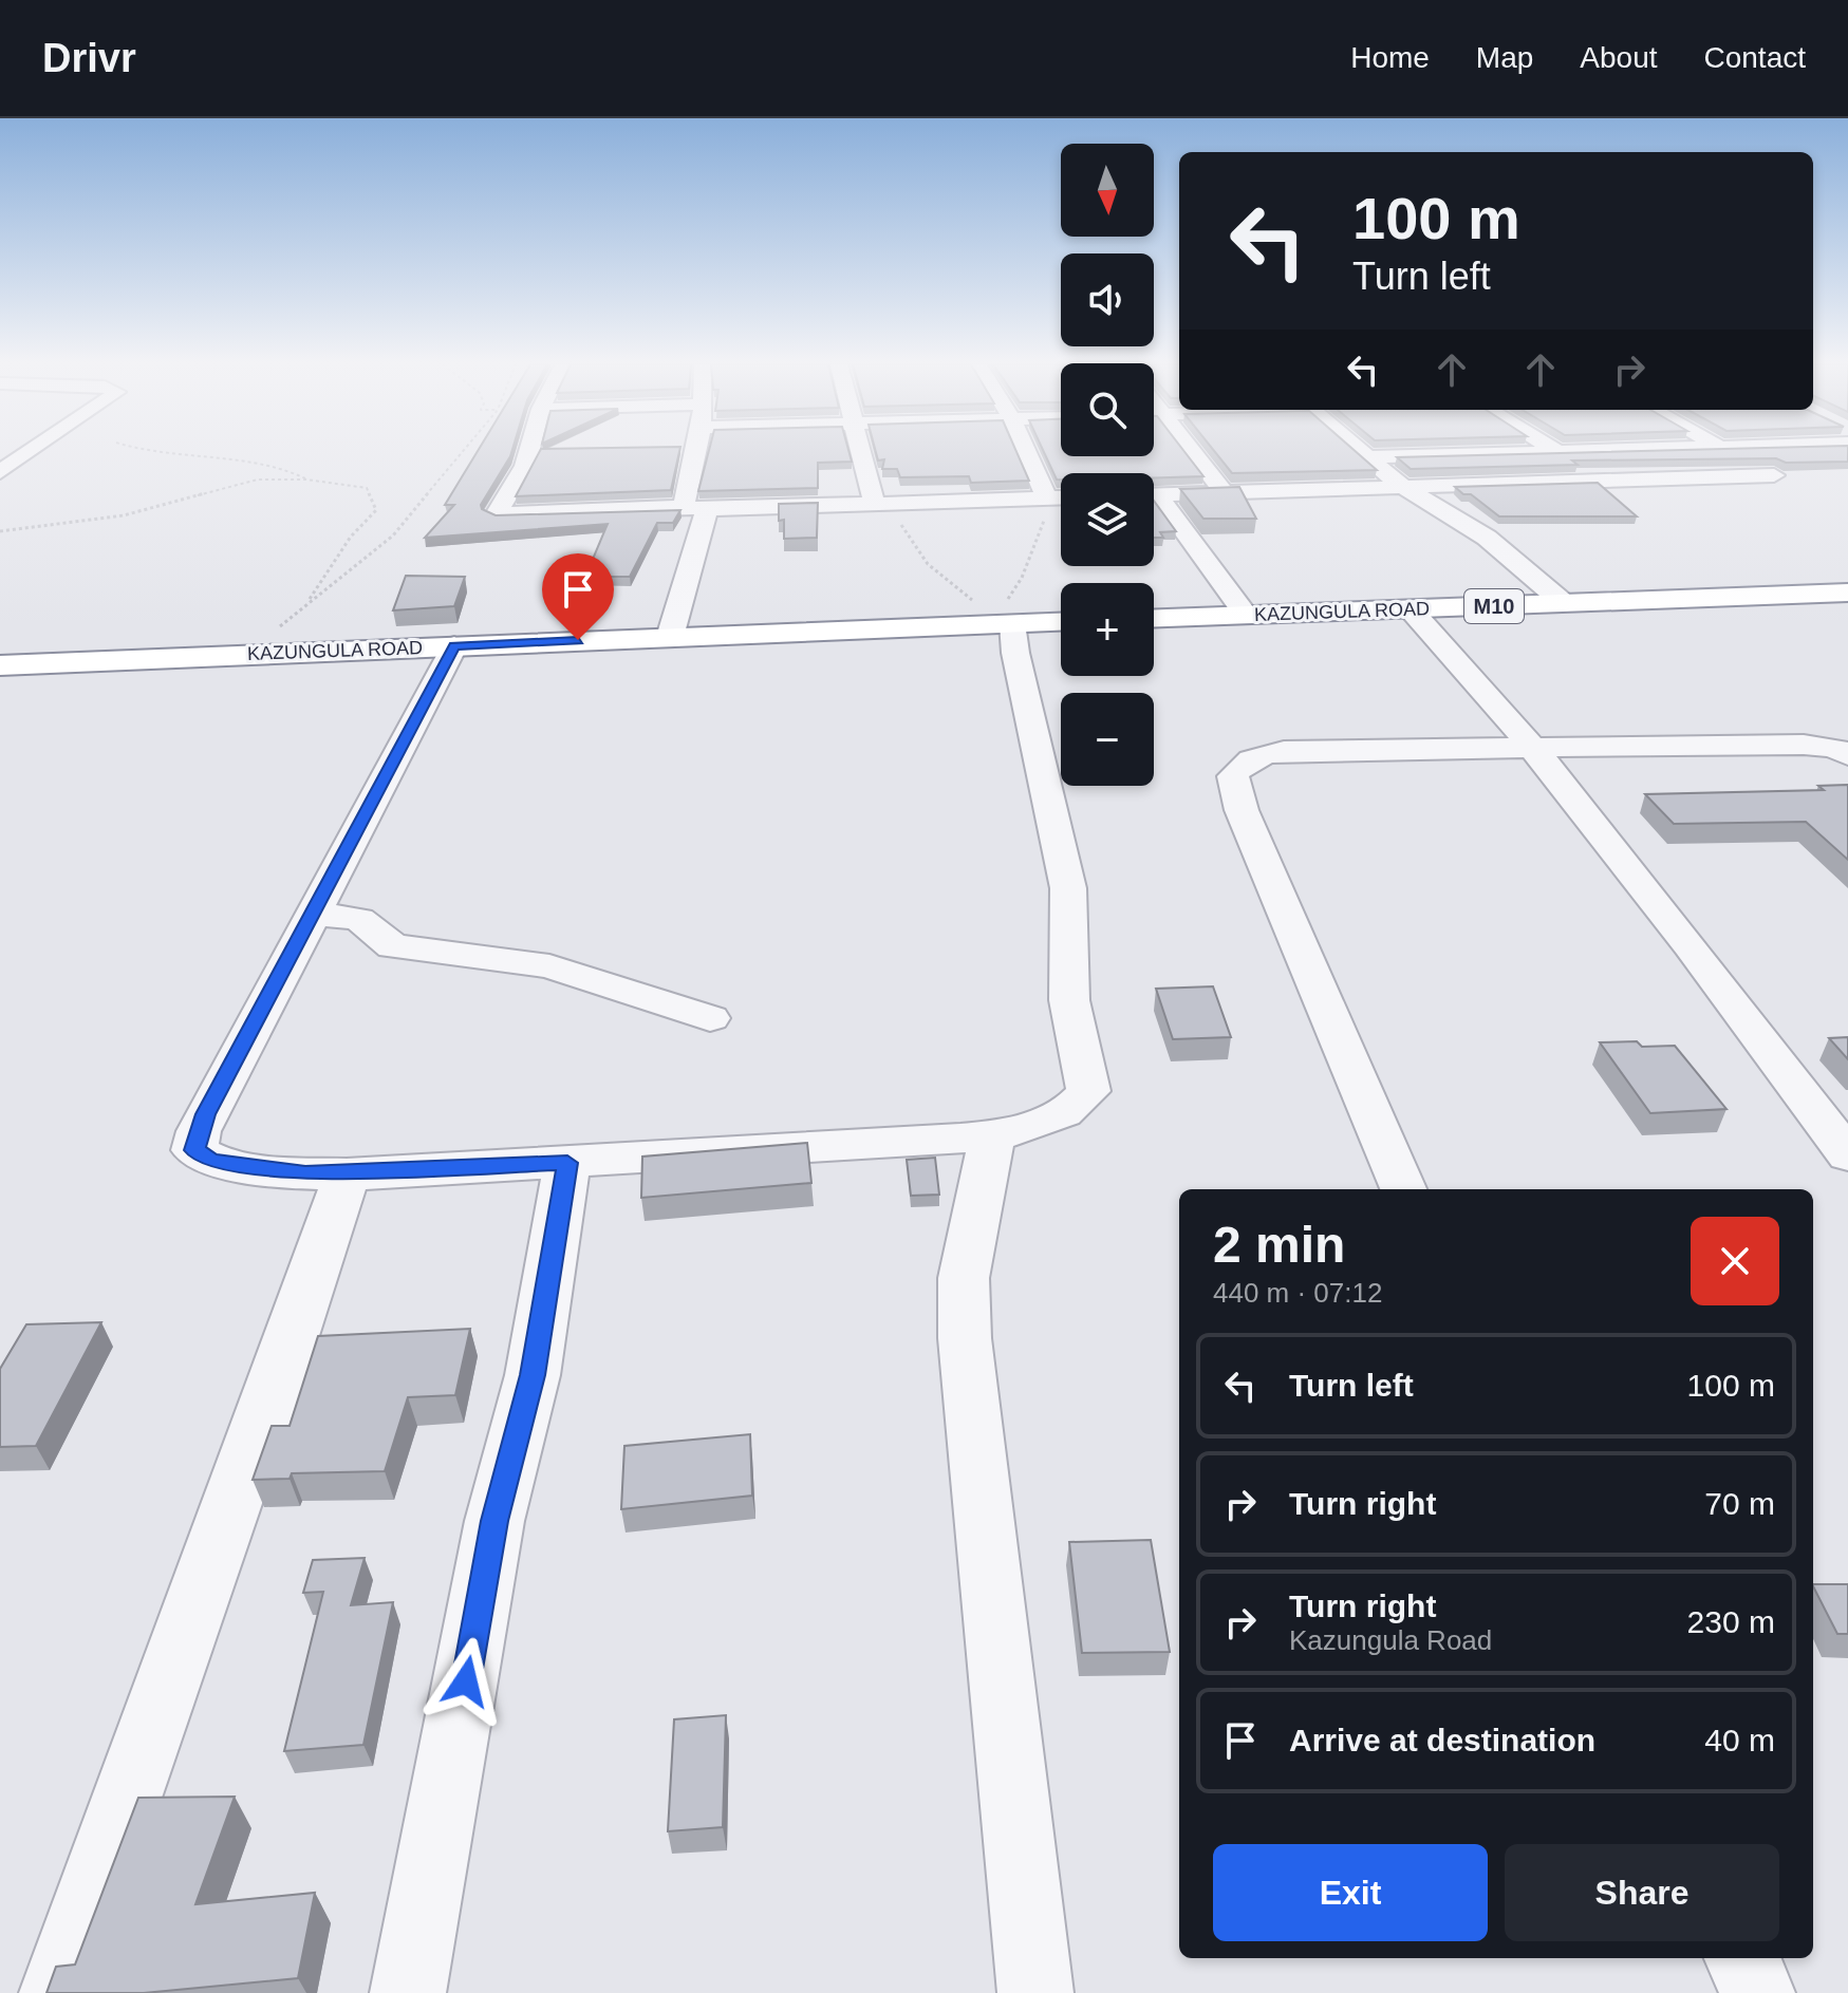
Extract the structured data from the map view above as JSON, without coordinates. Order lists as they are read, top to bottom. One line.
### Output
{"streets":{"highway":["M10","KAZUNGULA ROAD"]},"north":"bottom","page":{"header":"Drivr","nav":["Home","Map","About","Contact"],"map_buttons":["+","−"],"turn":["100 m","Turn left"],"heading":["2 min","440 m · 07:12"],"list":[{"name":"Turn left","value":"100 m"},{"name":"Turn right","value":"70 m"},{"name":"Turn right","note":"Kazungula Road","value":"230 m"},{"name":"Arrive at destination","value":"40 m"}],"buttons":["Exit","Share"]}}
